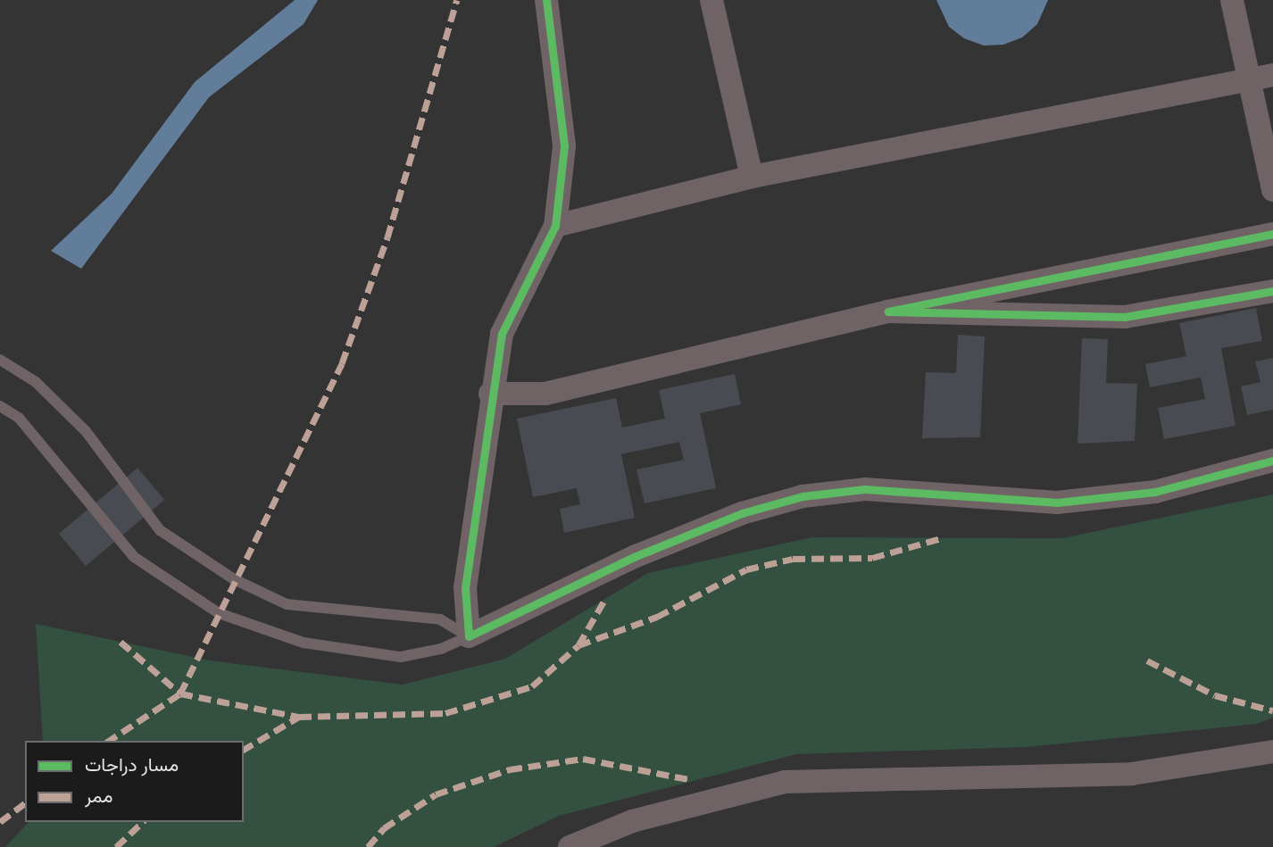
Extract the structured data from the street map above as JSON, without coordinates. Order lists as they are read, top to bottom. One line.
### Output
{"legend":["مسار دراجات","ممر"]}
